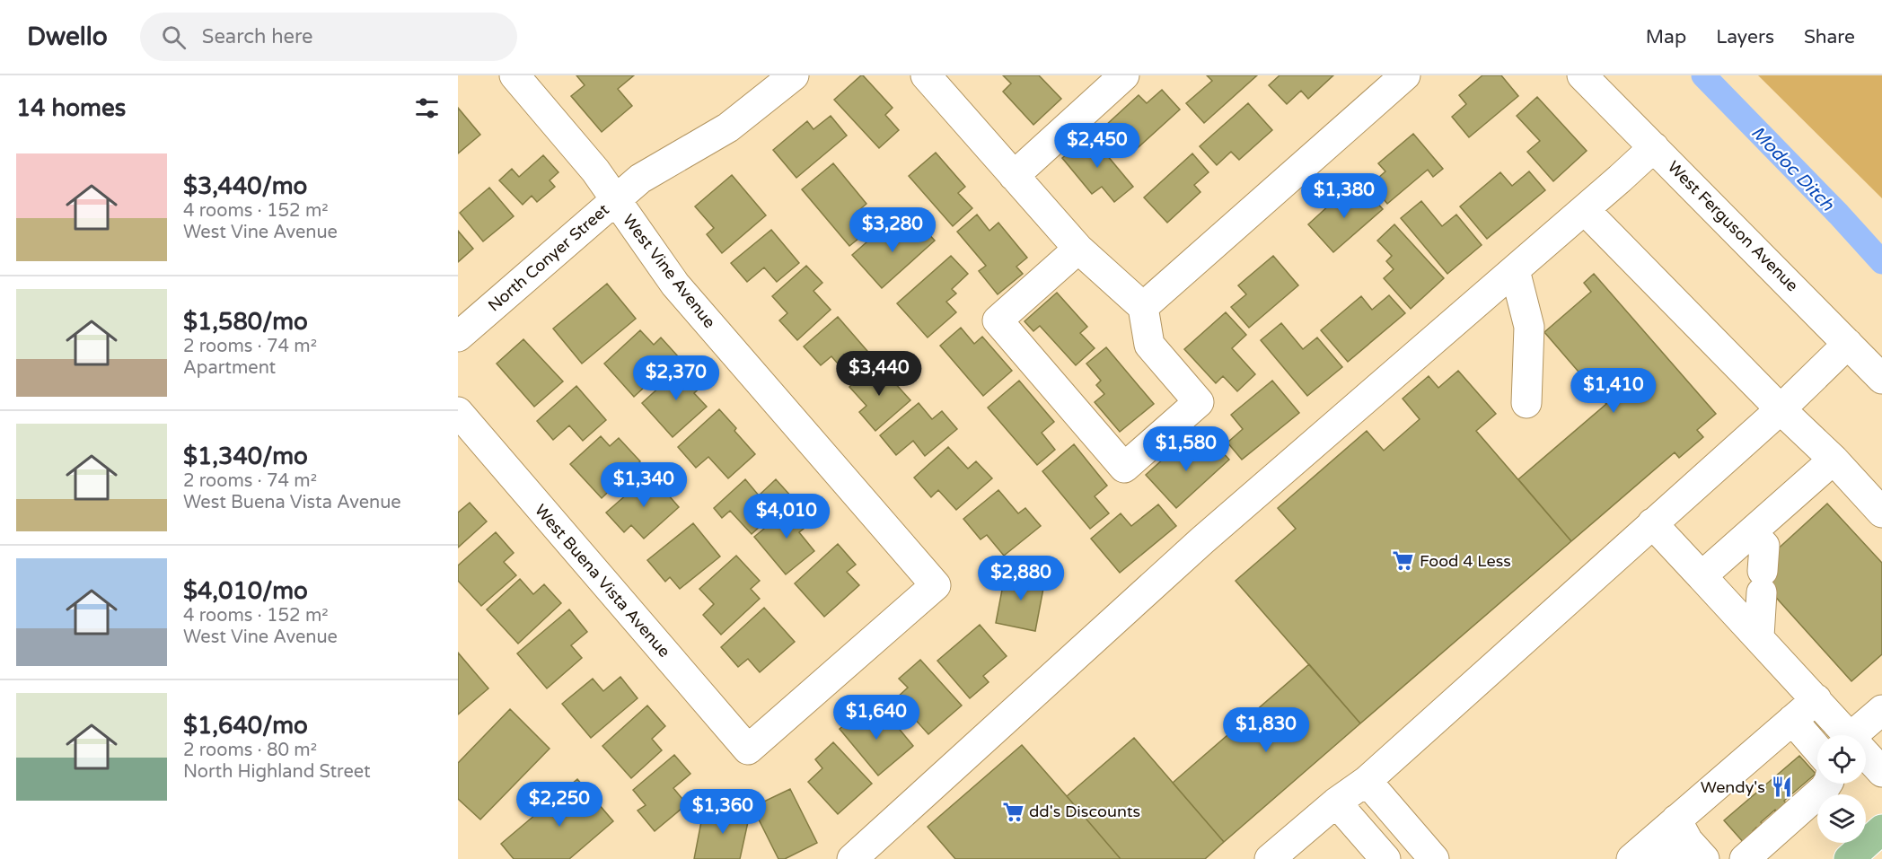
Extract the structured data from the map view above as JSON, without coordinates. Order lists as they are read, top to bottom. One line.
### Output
{"streets":{"street":["West Ferguson Avenue","North Conyer Street","West Vine Avenue","West Buena Vista Avenue"]},"crossings":[["North Conyer Street","West Vine Avenue"],["West Vine Avenue","West Buena Vista Avenue"]],"water":["Modoc Ditch"],"places":{"supermarket":["Food 4 Less","dd's Discounts"],"restaurant":["Wendy's"]},"page":{"header":"Dwello","search":"Search here","nav":["Map","Layers","Share"],"heading":"14 homes","price":["$2,450","$1,380","$3,280","$3,440","$2,370","$1,410","$1,580","$1,340","$4,010","$2,880","$1,640","$1,830","$2,250","$1,360"],"list":[{"name":"$3,440/mo","note":"4 rooms · 152 m² · West Vine Avenue"},{"name":"$1,580/mo","note":"2 rooms · 74 m² · Apartment"},{"name":"$1,340/mo","note":"2 rooms · 74 m² · West Buena Vista Avenue"},{"name":"$4,010/mo","note":"4 rooms · 152 m² · West Vine Avenue"},{"name":"$1,640/mo","note":"2 rooms · 80 m² · North Highland Street"}]}}
